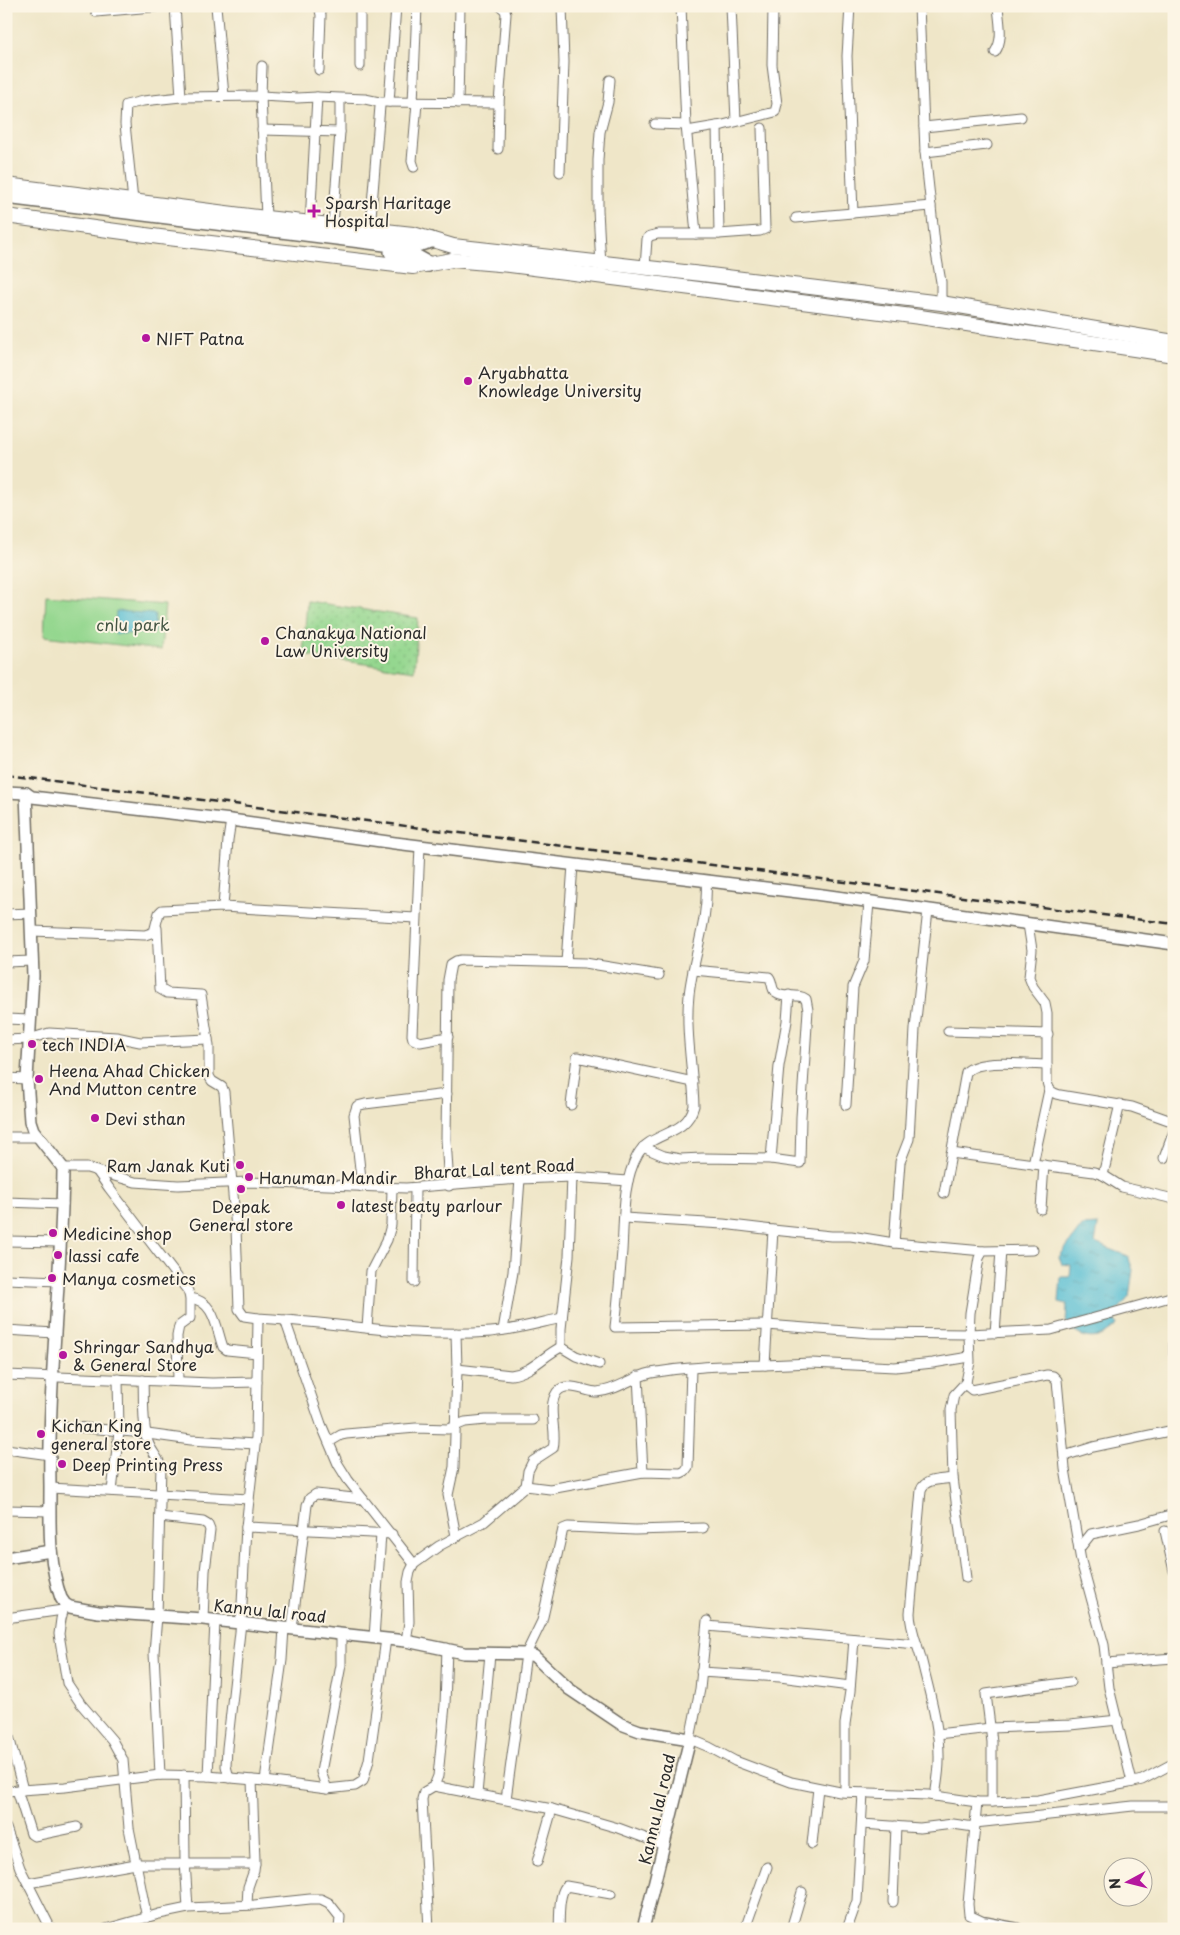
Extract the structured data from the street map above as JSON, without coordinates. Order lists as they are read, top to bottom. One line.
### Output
{"streets":{"street":["Bharat Lal tent Road","Kannu lal road"]},"parks":["cnlu park"],"places":{"health":["Sparsh Haritage Hospital"],"other":["NIFT Patna","Aryabhatta Knowledge University","Chanakya National Law University","tech INDIA","Heena Ahad Chicken And Mutton centre","Devi sthan","Ram Janak Kuti","Hanuman Mandir","Deepak General store","latest beaty parlour","Medicine shop","lassi cafe","Manya cosmetics","Shringar Sandhya & General Store","Kichan King general store","Deep Printing Press"]},"north":"left"}
